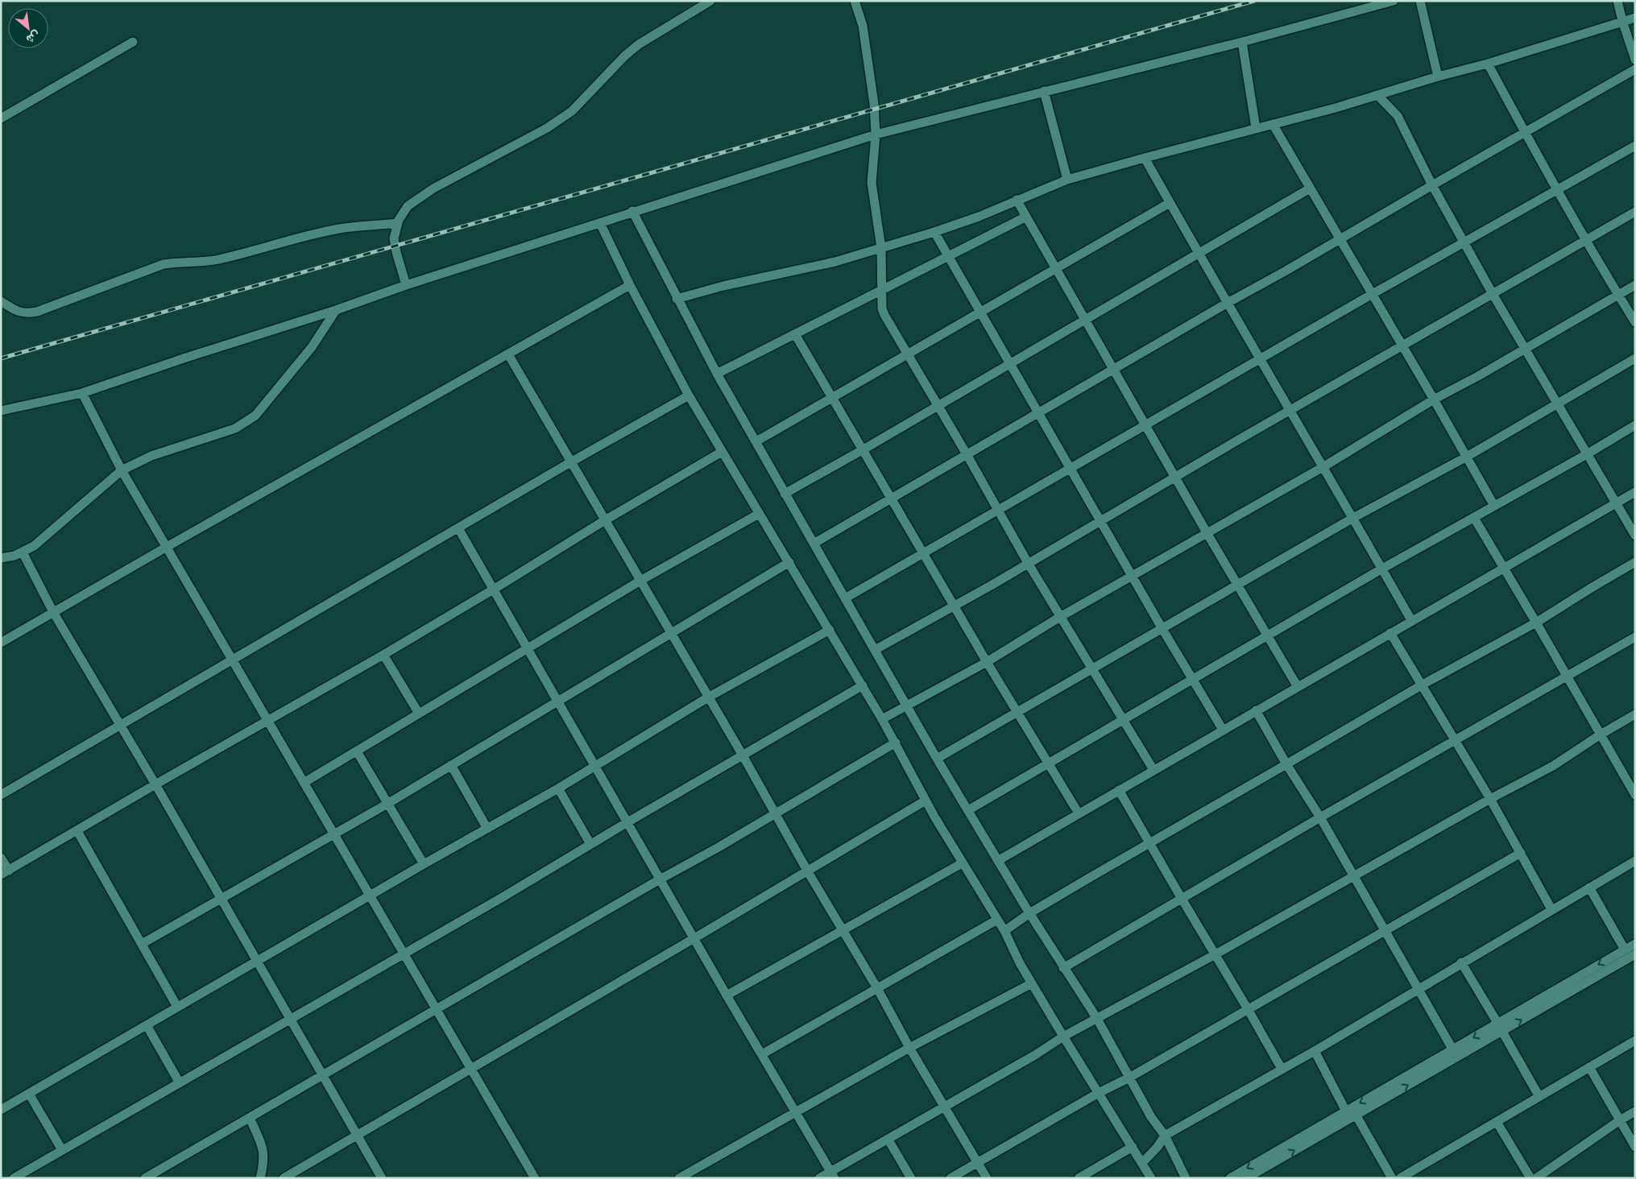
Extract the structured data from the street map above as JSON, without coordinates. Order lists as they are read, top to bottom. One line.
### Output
{"north":"bottom right"}
